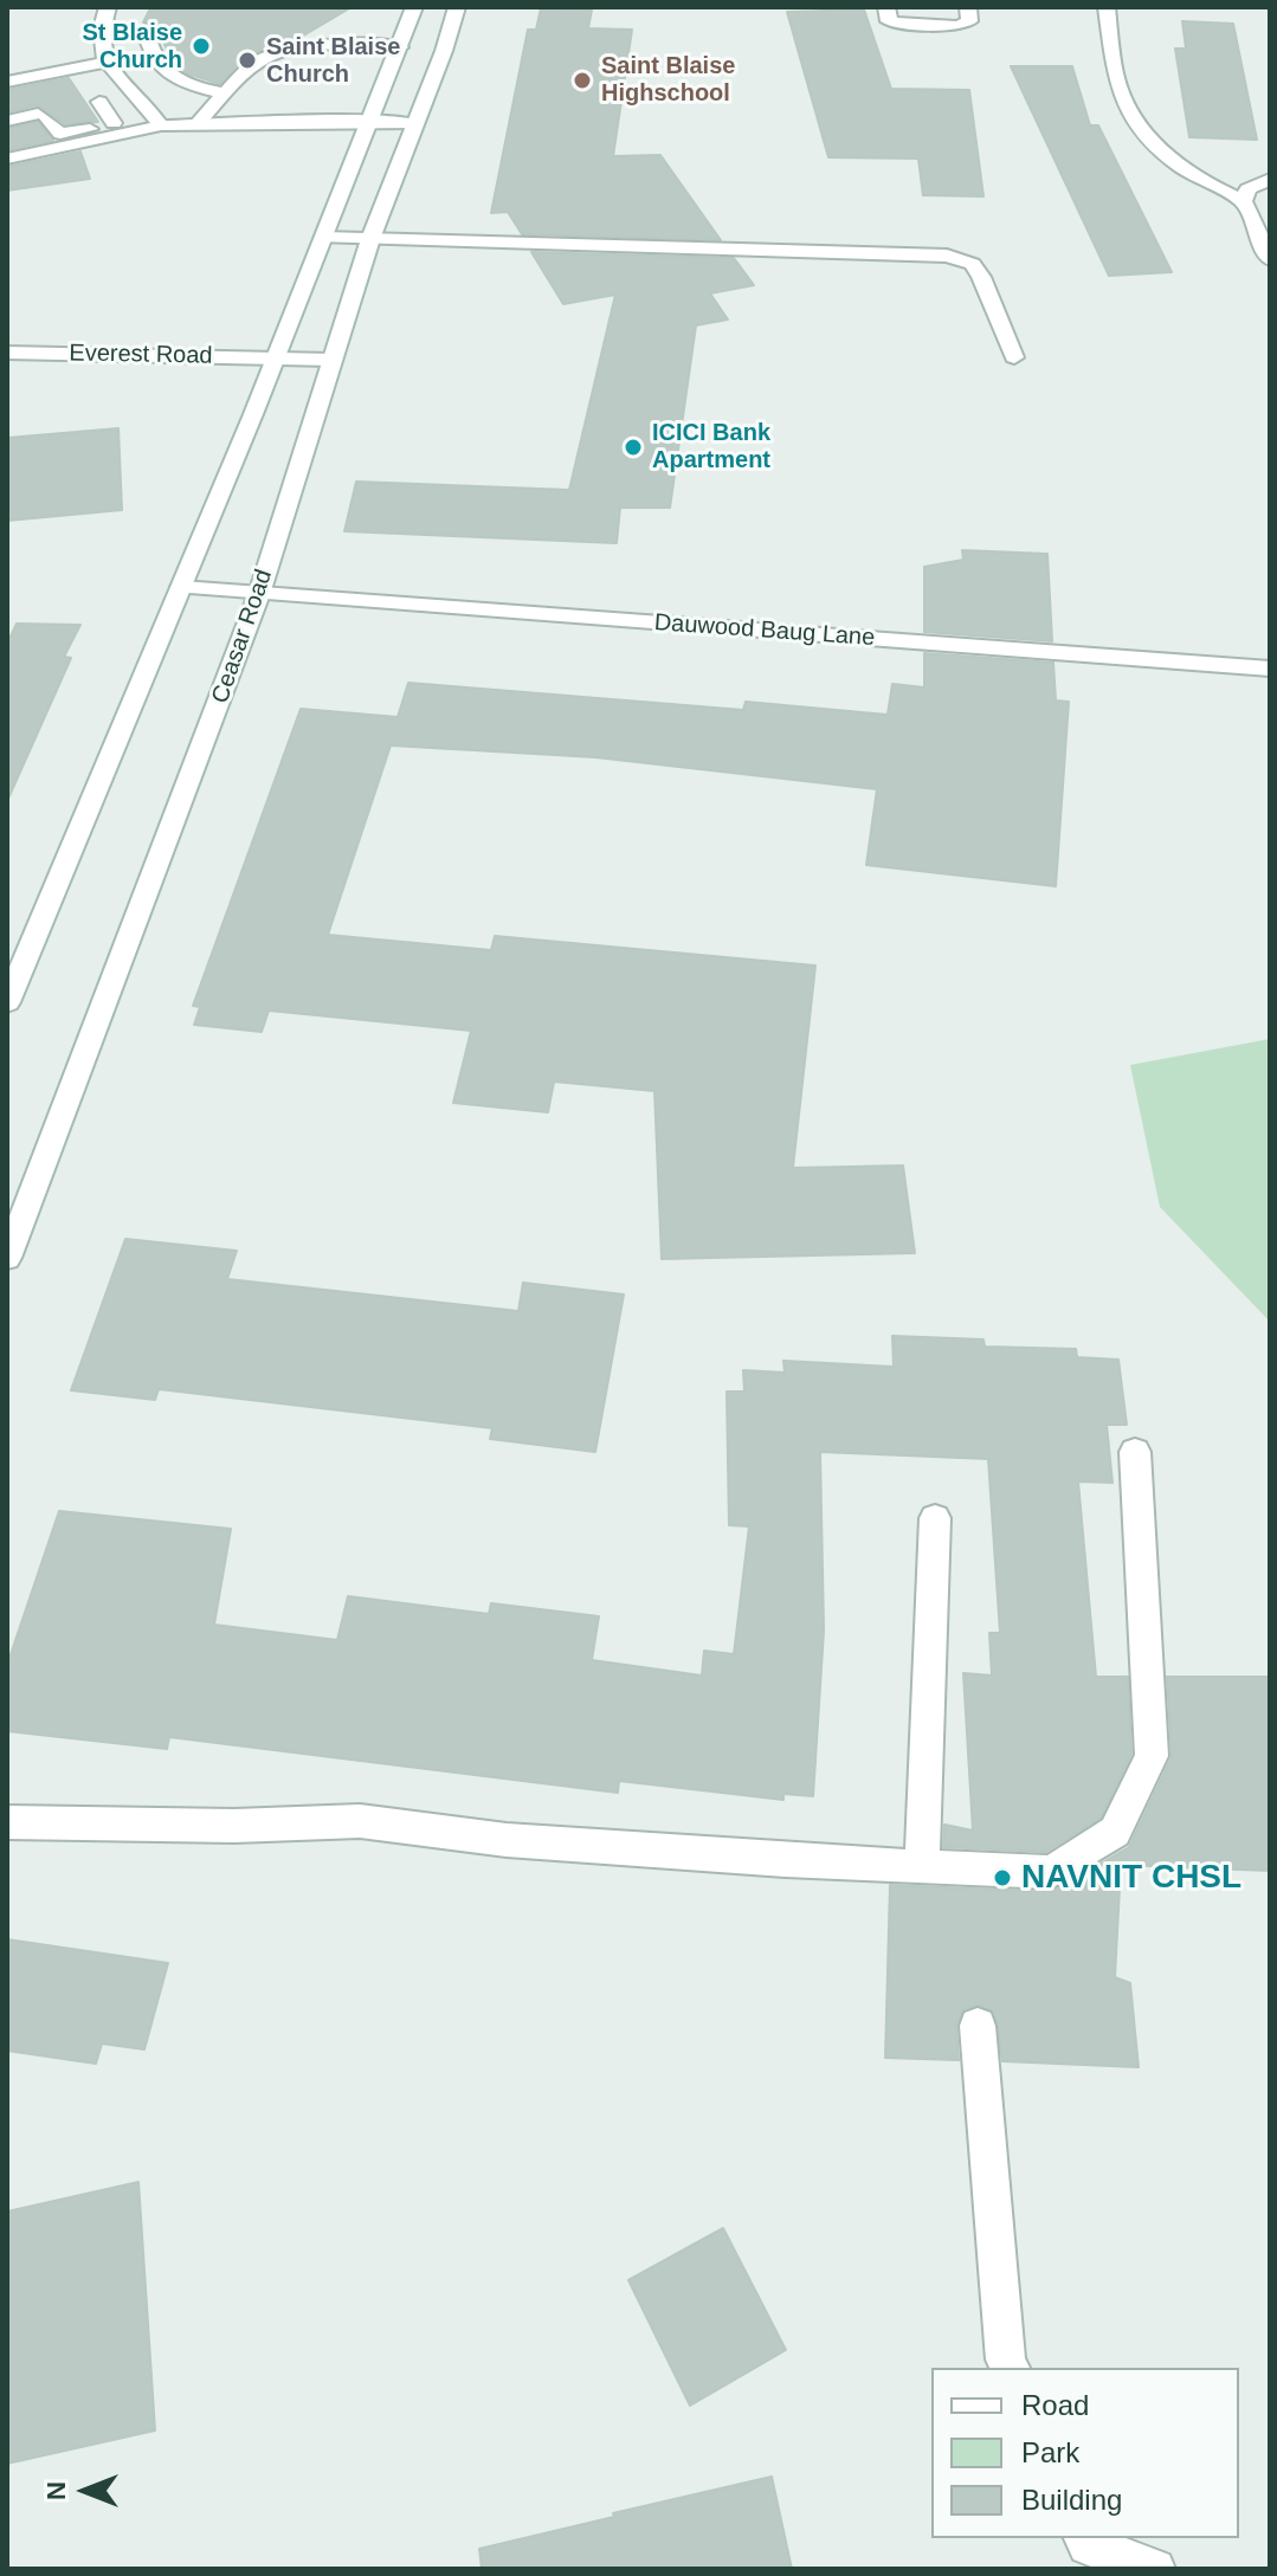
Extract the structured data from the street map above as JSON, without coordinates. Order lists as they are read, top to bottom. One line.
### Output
{"streets":{"street":["Everest Road","Dauwood Baug Lane","Ceasar Road"]},"crossings":[["Everest Road","Ceasar Road"],["Dauwood Baug Lane","Ceasar Road"]],"places":["St Blaise Church","Saint Blaise Church","Saint Blaise Highschool","ICICI Bank Apartment","NAVNIT CHSL"],"legend":["Road","Park","Building"],"north":"left"}
